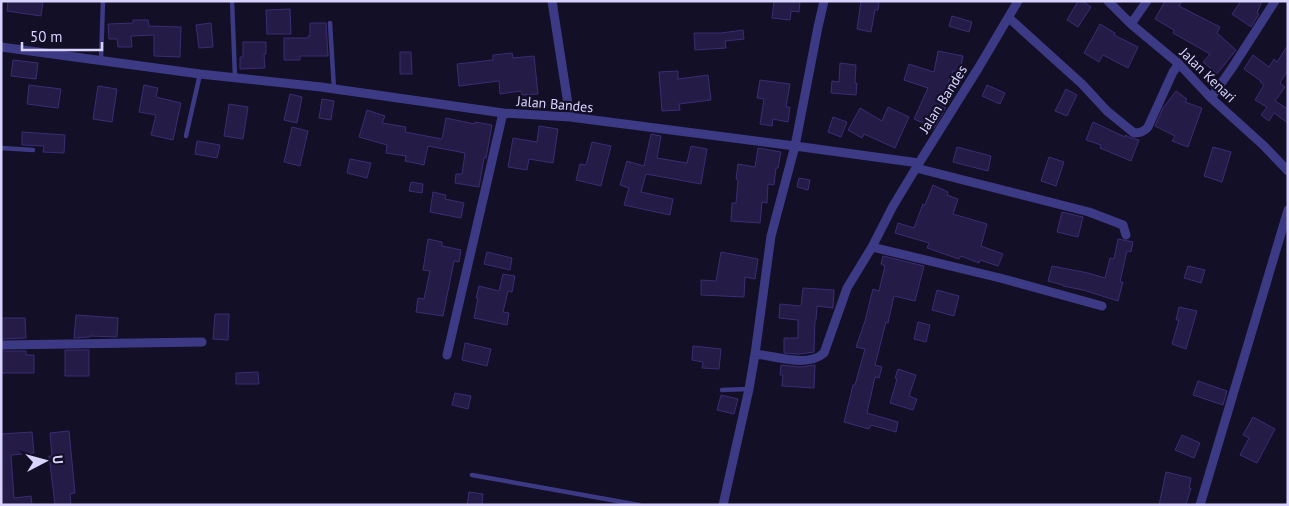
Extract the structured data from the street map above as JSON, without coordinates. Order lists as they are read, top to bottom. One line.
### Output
{"streets":{"street":["Jalan Kenari","Jalan Bandes"]},"scale_bar":"50 m","north":"right"}
